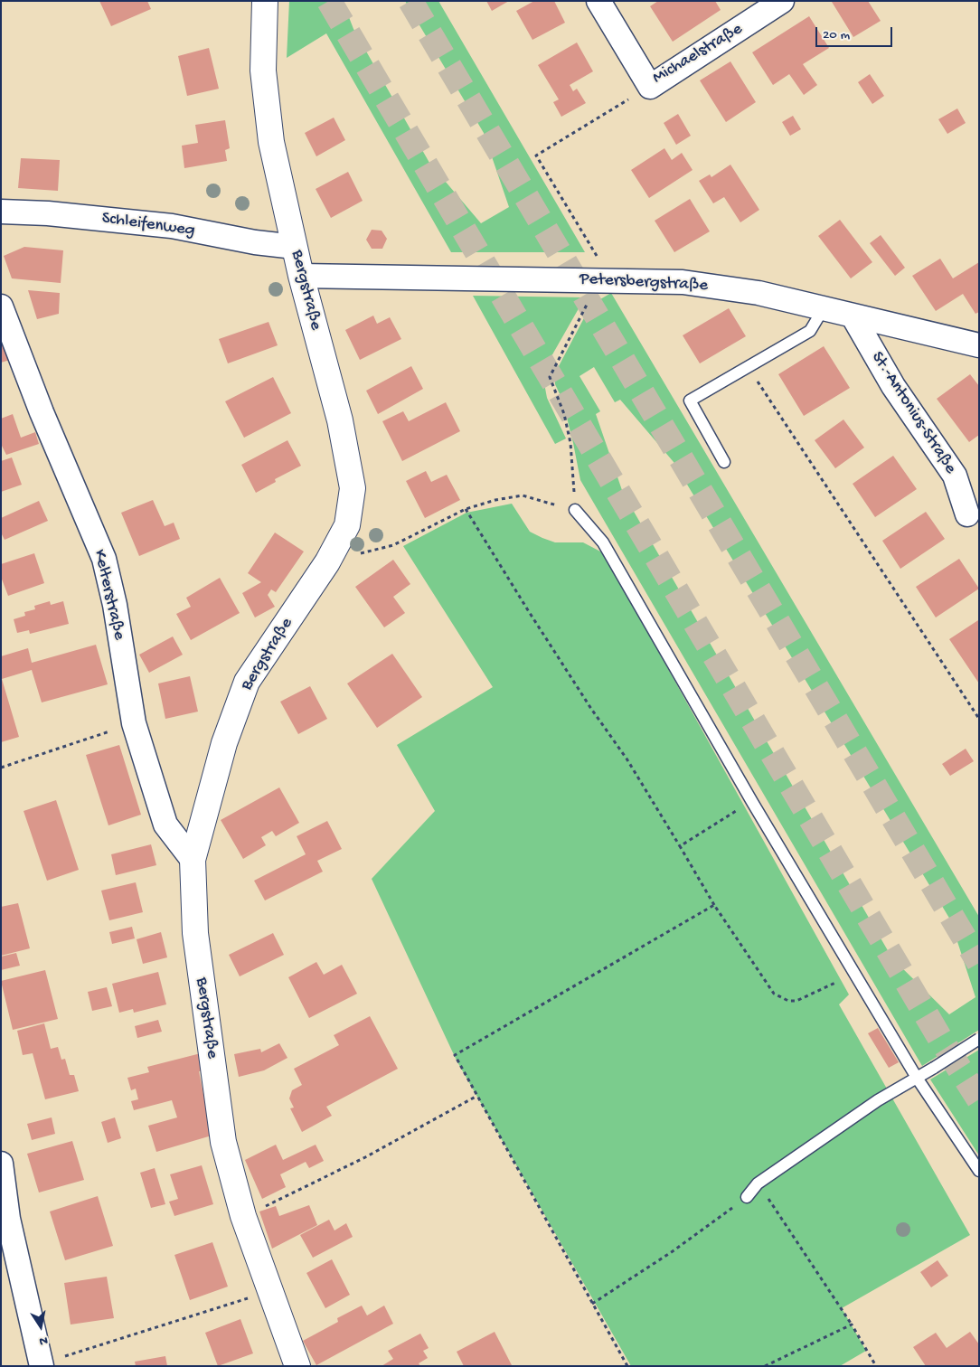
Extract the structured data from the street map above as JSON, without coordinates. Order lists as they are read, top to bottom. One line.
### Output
{"streets":{"street":["Michaelstraße","Schleifenweg","Petersbergstraße","Bergstraße","St.-Antonius-Straße","Kelterstraße"]},"crossings":[["Schleifenweg","Bergstraße"],["Petersbergstraße","Bergstraße"],["Petersbergstraße","St.-Antonius-Straße"],["Bergstraße","Kelterstraße"]],"scale_bar":"20 m","north":"bottom"}
